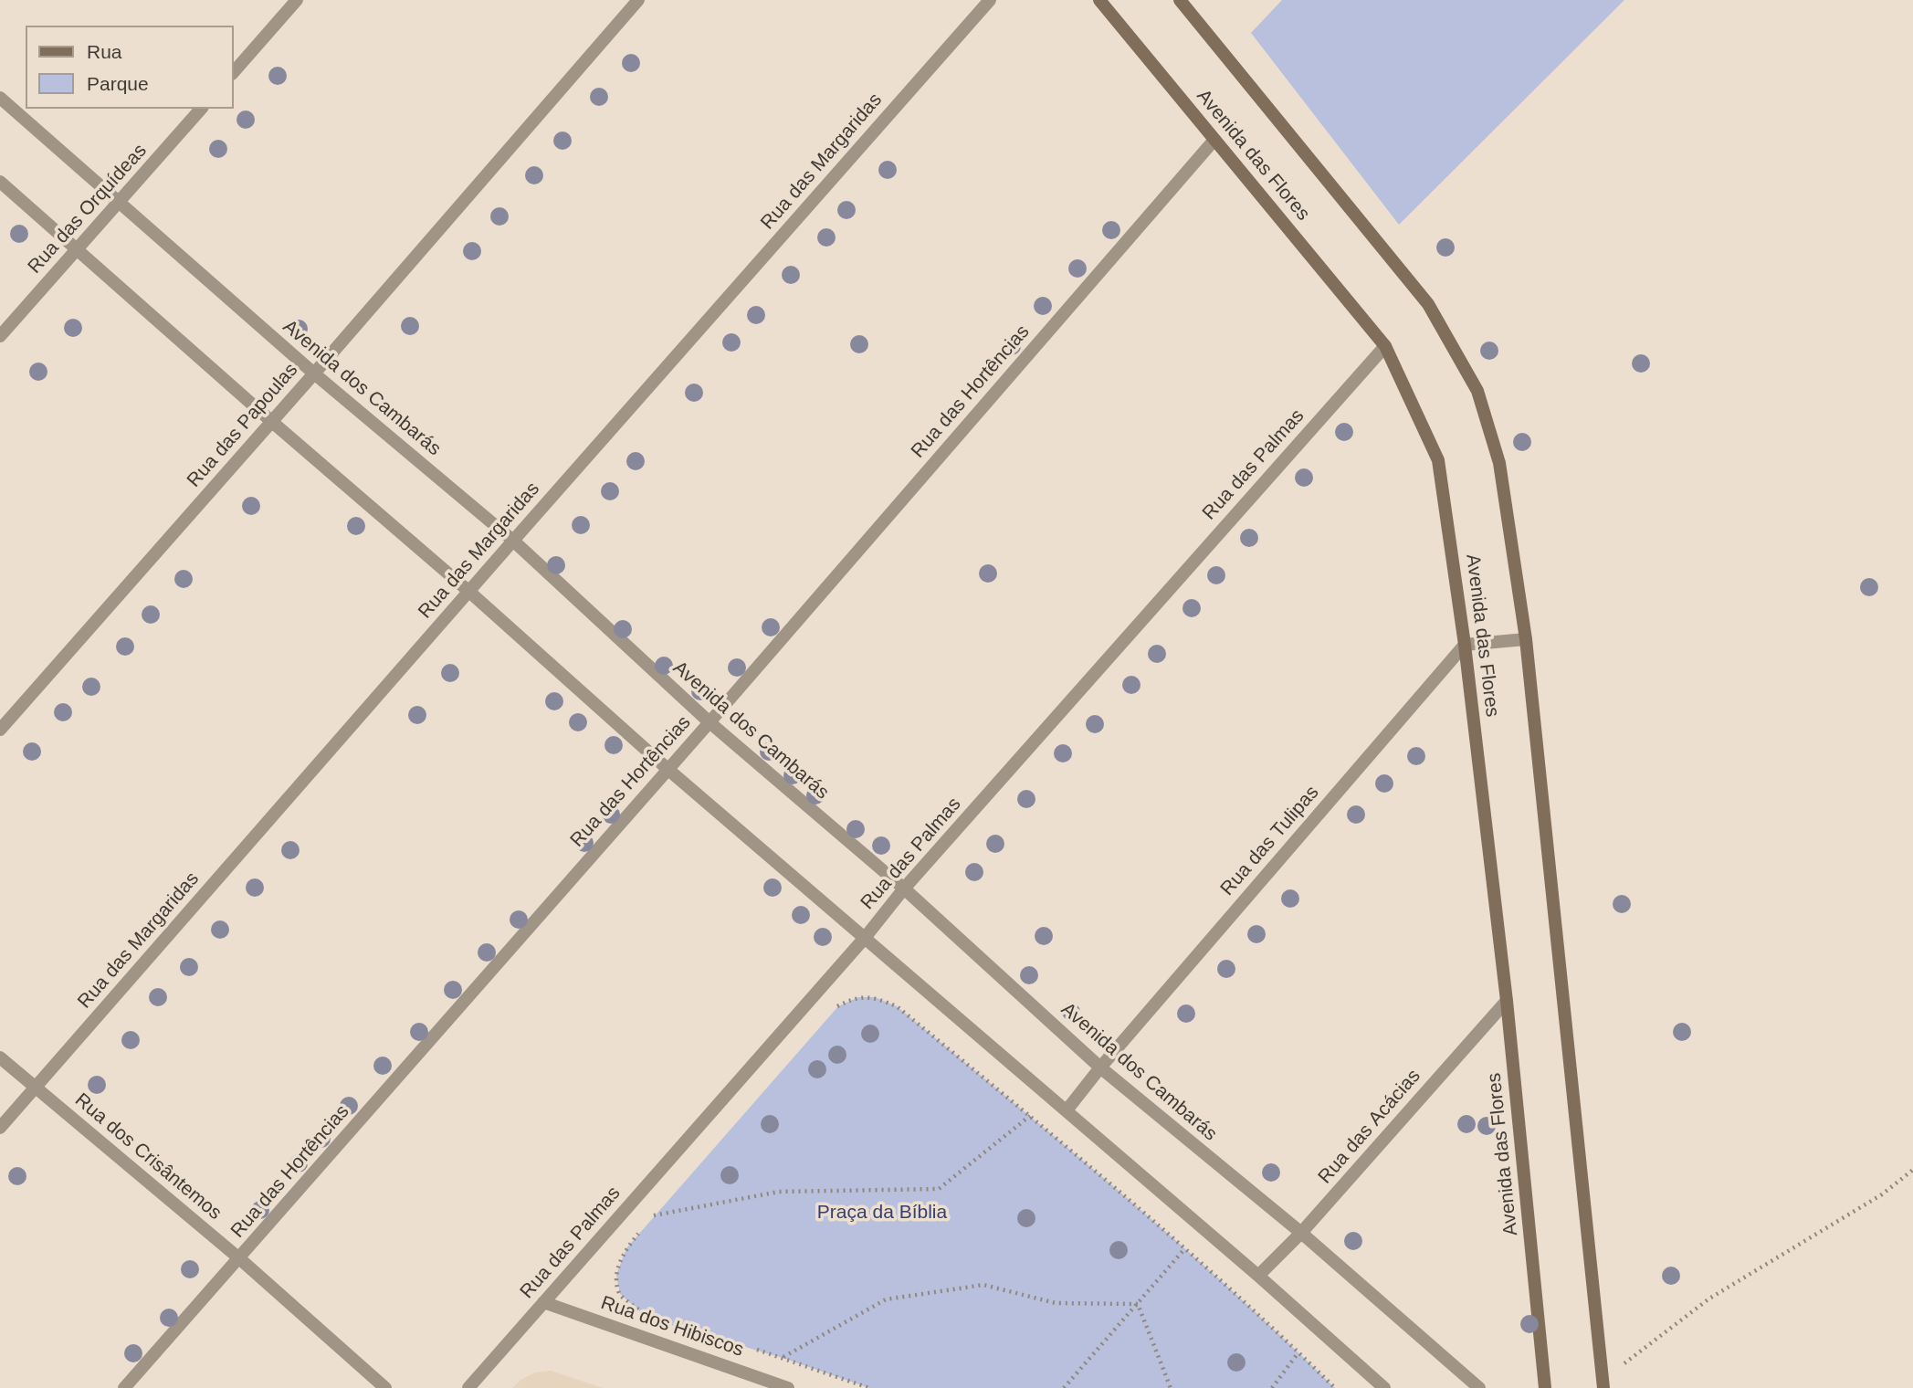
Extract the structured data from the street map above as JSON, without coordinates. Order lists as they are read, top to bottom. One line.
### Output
{"streets":{"main road":["Avenida das Flores"],"street":["Rua das Margaridas","Rua das Orquídeas","Avenida dos Cambarás","Rua das Hortências","Rua das Papoulas","Rua das Palmas","Rua das Tulipas","Rua das Acácias","Rua dos Crisântemos","Rua dos Hibiscos"]},"crossings":[["Avenida das Flores","Rua das Hortências"],["Avenida das Flores","Rua das Palmas"],["Avenida das Flores","Rua das Tulipas"],["Avenida das Flores","Rua das Acácias"],["Rua das Margaridas","Avenida dos Cambarás"],["Rua das Margaridas","Rua dos Crisântemos"],["Rua das Orquídeas","Avenida dos Cambarás"],["Avenida dos Cambarás","Rua das Hortências"],["Avenida dos Cambarás","Rua das Papoulas"],["Avenida dos Cambarás","Rua das Palmas"],["Avenida dos Cambarás","Rua das Tulipas"],["Avenida dos Cambarás","Rua das Acácias"],["Rua das Hortências","Rua dos Crisântemos"],["Rua das Palmas","Rua dos Hibiscos"]],"parks":["Praça da Bíblia"],"legend":["Rua","Parque"]}
